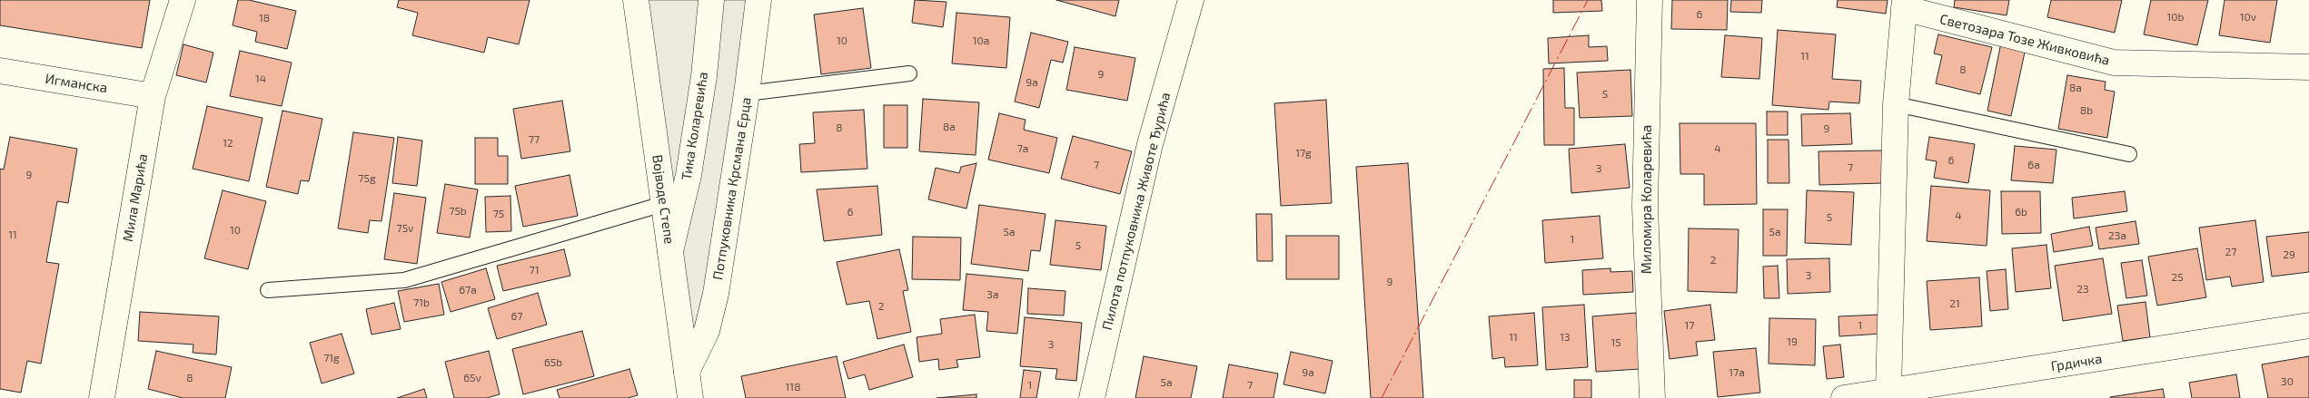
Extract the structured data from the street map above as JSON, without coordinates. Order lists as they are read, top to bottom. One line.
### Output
{"streets":{"street":["Светозара Тозе Живковића","Игманска","Тика Коларевића","Потпуковника Крсмана Ерца","Мила Марића","Војводе Степе","Миломира Коларевића","Пилота потпуковника Животе Ђурића","Грдичка"]},"crossings":[["Светозара Тозе Живковића","Грдичка"],["Игманска","Мила Марића"],["Тика Коларевића","Војводе Степе"],["Потпуковника Крсмана Ерца","Војводе Степе"]],"house_numbers":["6","10b","10v","18","10","10a","11","8","9","14","9a","8a","5","8b","8a","8","9","77","12","7a","4","17g","6","7","6a","7","3","9","75g","75b","6","6b","75","4","5","75v","10","5a","5a","11","23a","1","5","27","29","2","71","3","25","9","23","67a","3a","71b","21","2","67","17","1","11","13","19","15","3","71g","65b","9a","17a","8","65v","30","5a","1","7","118"]}
